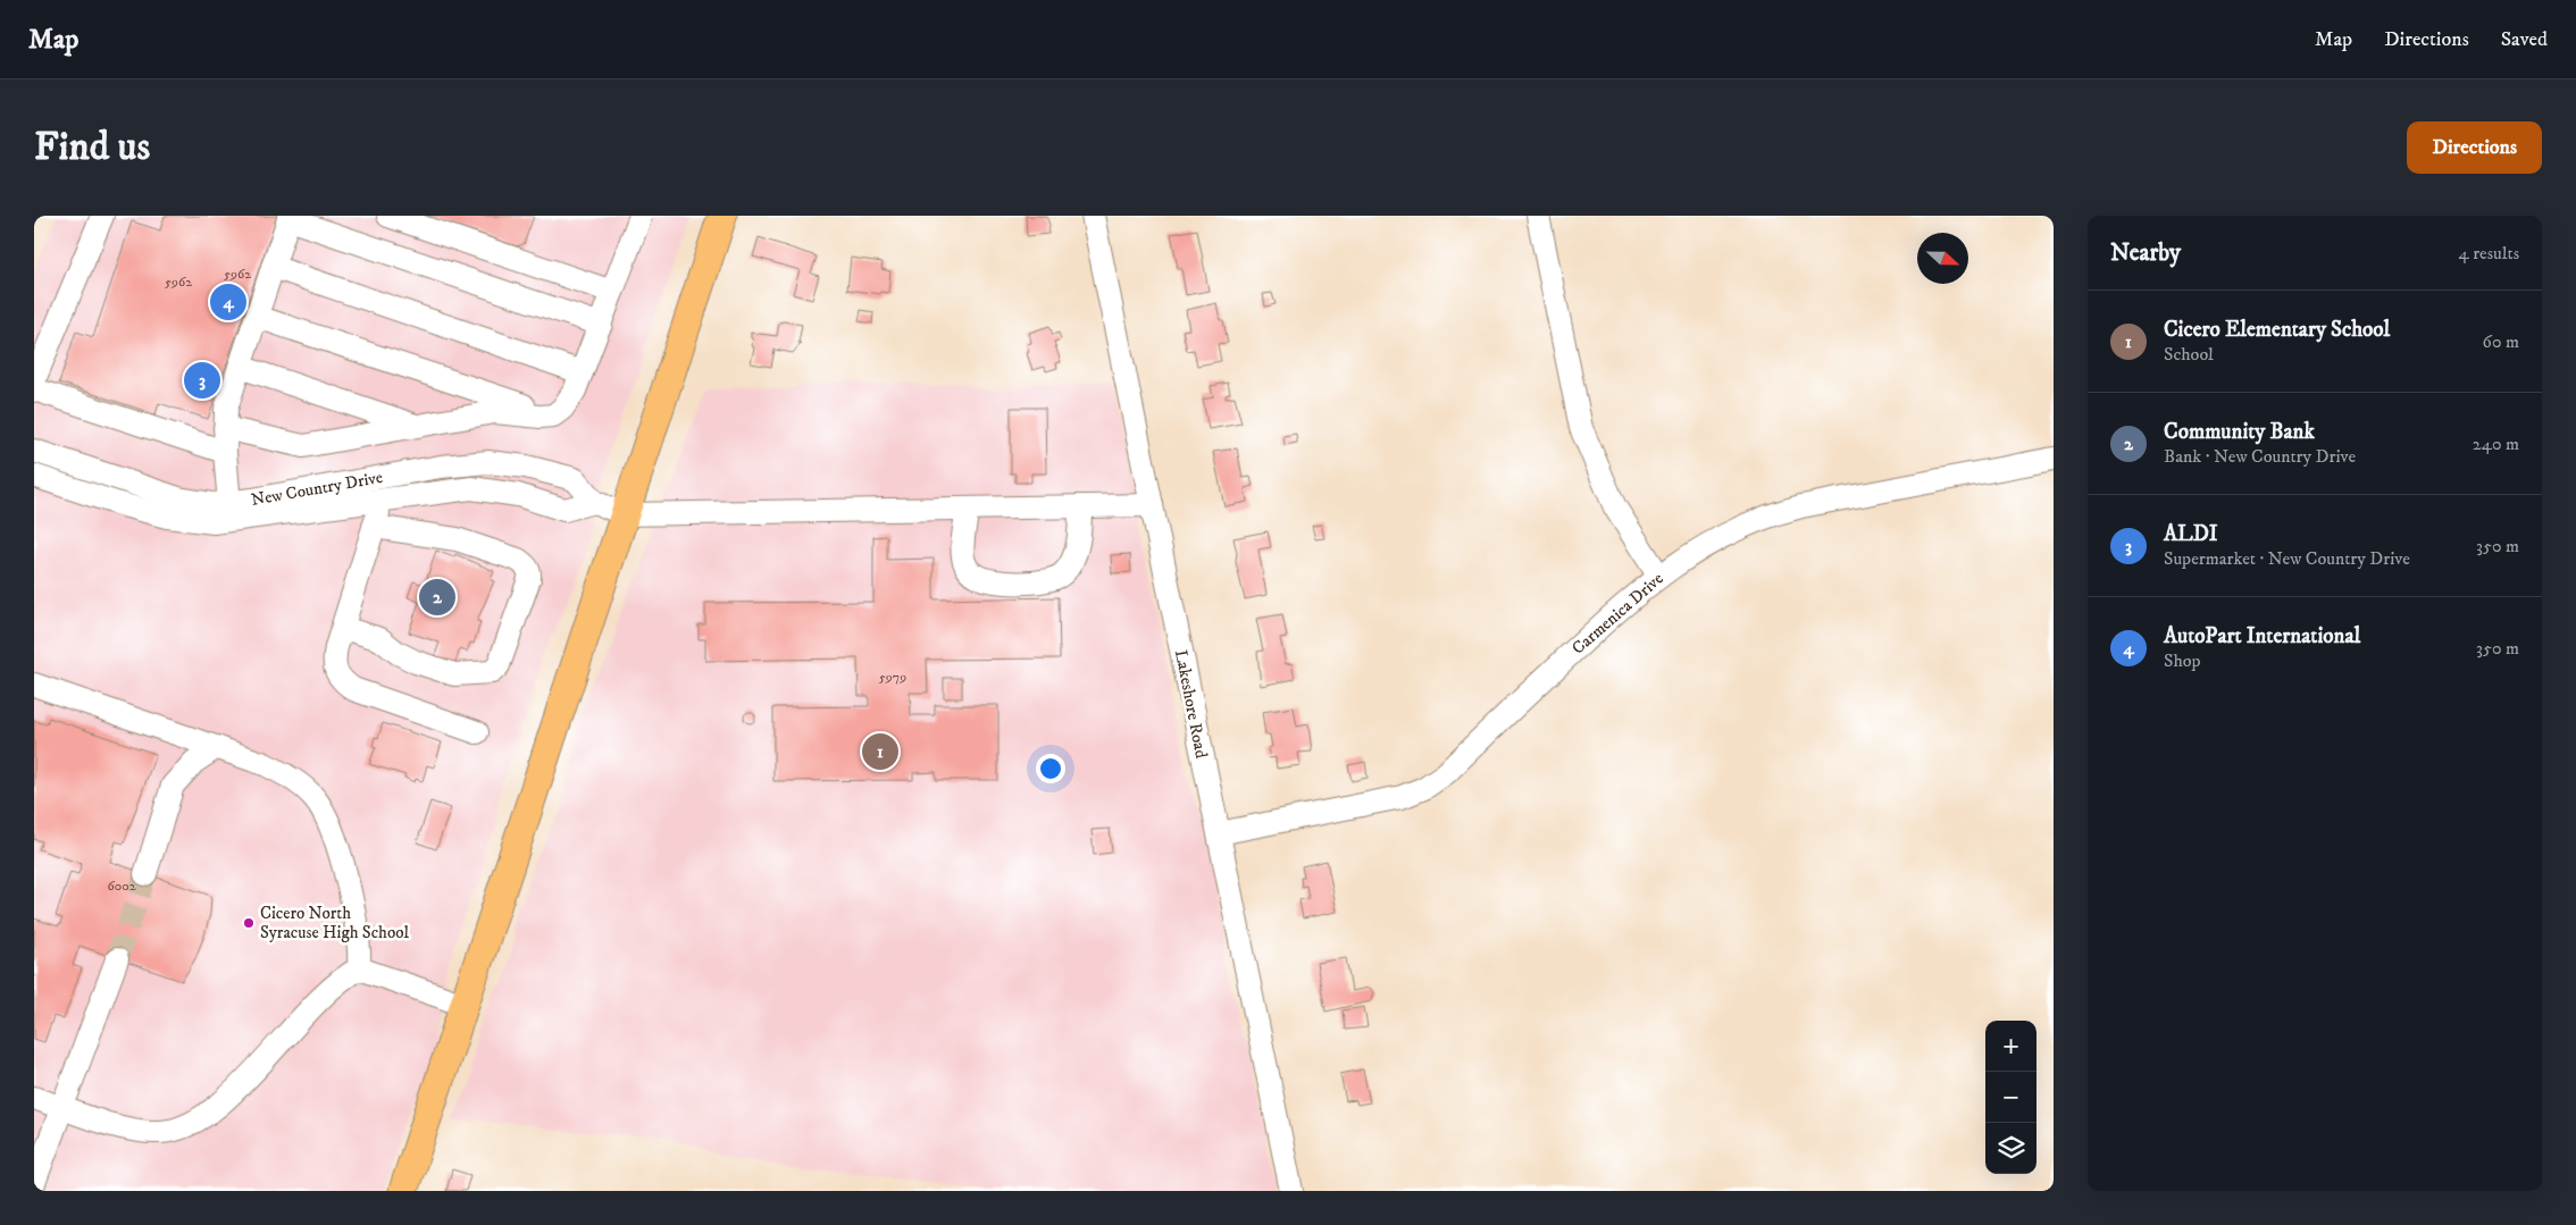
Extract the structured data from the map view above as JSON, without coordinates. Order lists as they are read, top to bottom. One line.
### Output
{"streets":{"street":["New Country Drive","Carmenica Drive","Lakeshore Road"]},"crossings":[["Carmenica Drive","Lakeshore Road"]],"places":["Cicero North Syracuse High School"],"house_numbers":["5962","5962","5979","6002"],"north":"right","page":{"header":"Map","nav":["Map","Directions","Saved"],"buttons":"Directions","title":"Find us","heading":["Nearby","4 results"],"pins":["4","3","2","1"],"list":[{"mark":"1","name":"Cicero Elementary School","note":"School","value":"60 m"},{"mark":"2","name":"Community Bank","note":"Bank · New Country Drive","value":"240 m"},{"mark":"3","name":"ALDI","note":"Supermarket · New Country Drive","value":"350 m"},{"mark":"4","name":"AutoPart International","note":"Shop","value":"350 m"}],"map_buttons":["+","−"]}}
